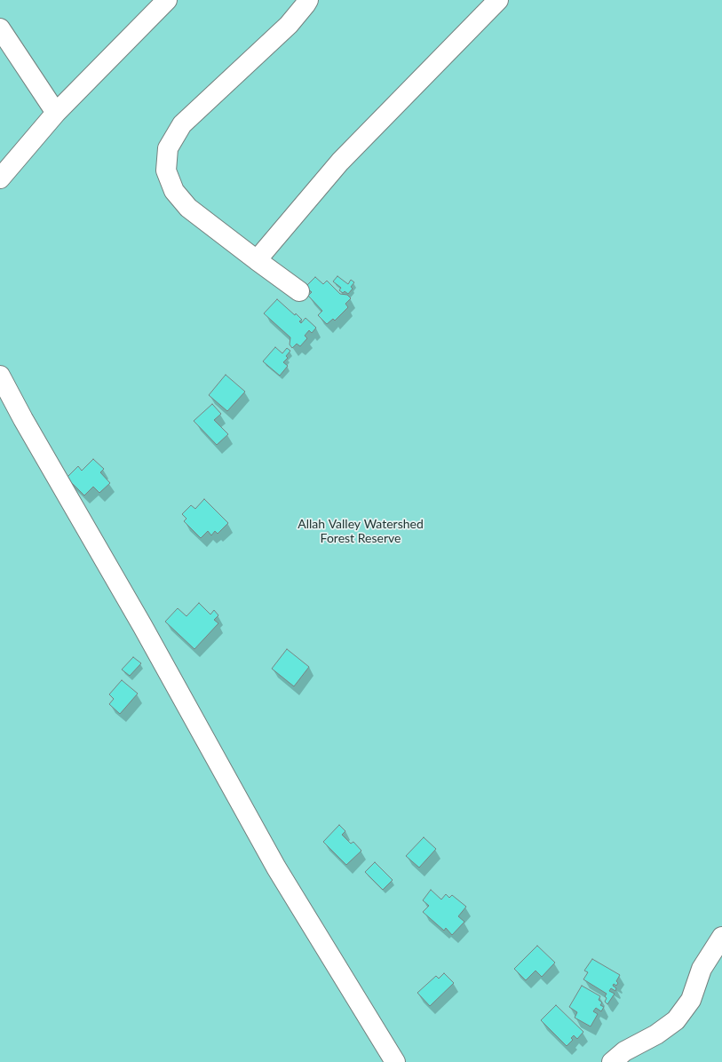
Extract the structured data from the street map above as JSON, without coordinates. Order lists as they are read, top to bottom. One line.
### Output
{"parks":["Allah Valley Watershed Forest Reserve"]}
